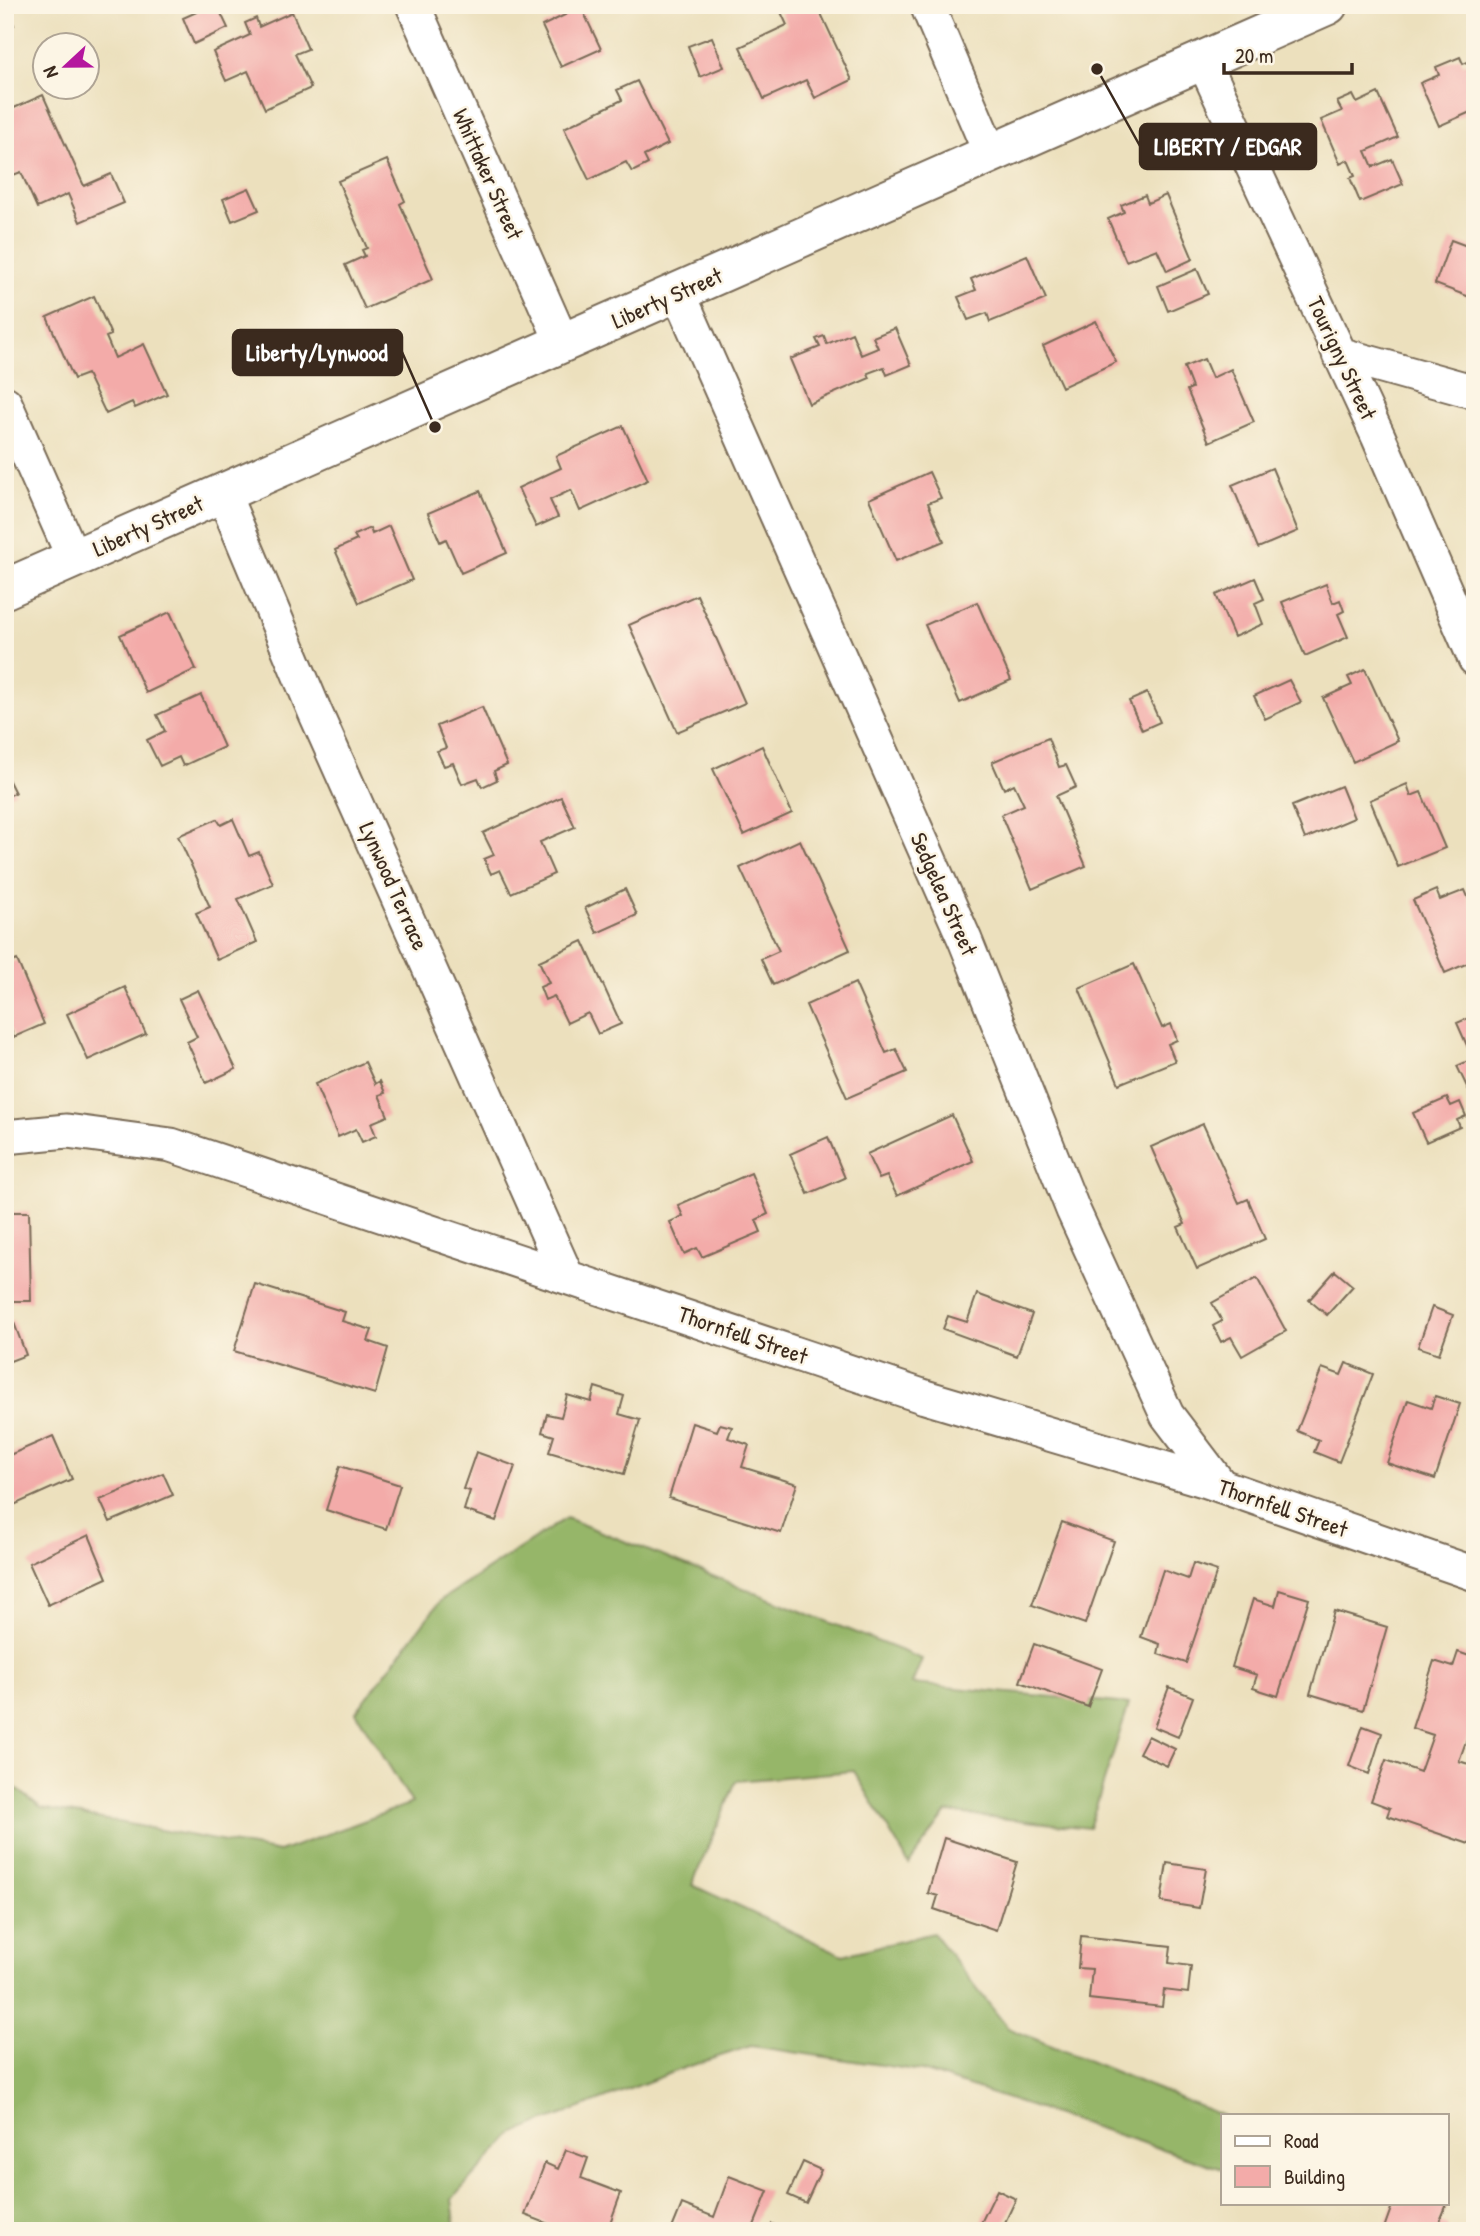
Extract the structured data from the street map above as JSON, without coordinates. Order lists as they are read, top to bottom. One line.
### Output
{"streets":{"main road":["Liberty Street"],"street":["Whittaker Street","Tourigny Street","Lynwood Terrace","Sedgelea Street","Thornfell Street"]},"crossings":[["Whittaker Street","Liberty Street"],["Liberty Street","Tourigny Street"],["Liberty Street","Lynwood Terrace"],["Liberty Street","Sedgelea Street"],["Lynwood Terrace","Thornfell Street"],["Sedgelea Street","Thornfell Street"]],"places":["LIBERTY / EDGAR","Liberty/Lynwood"],"legend":["Road","Building"],"scale_bar":"20 m","north":"left"}
